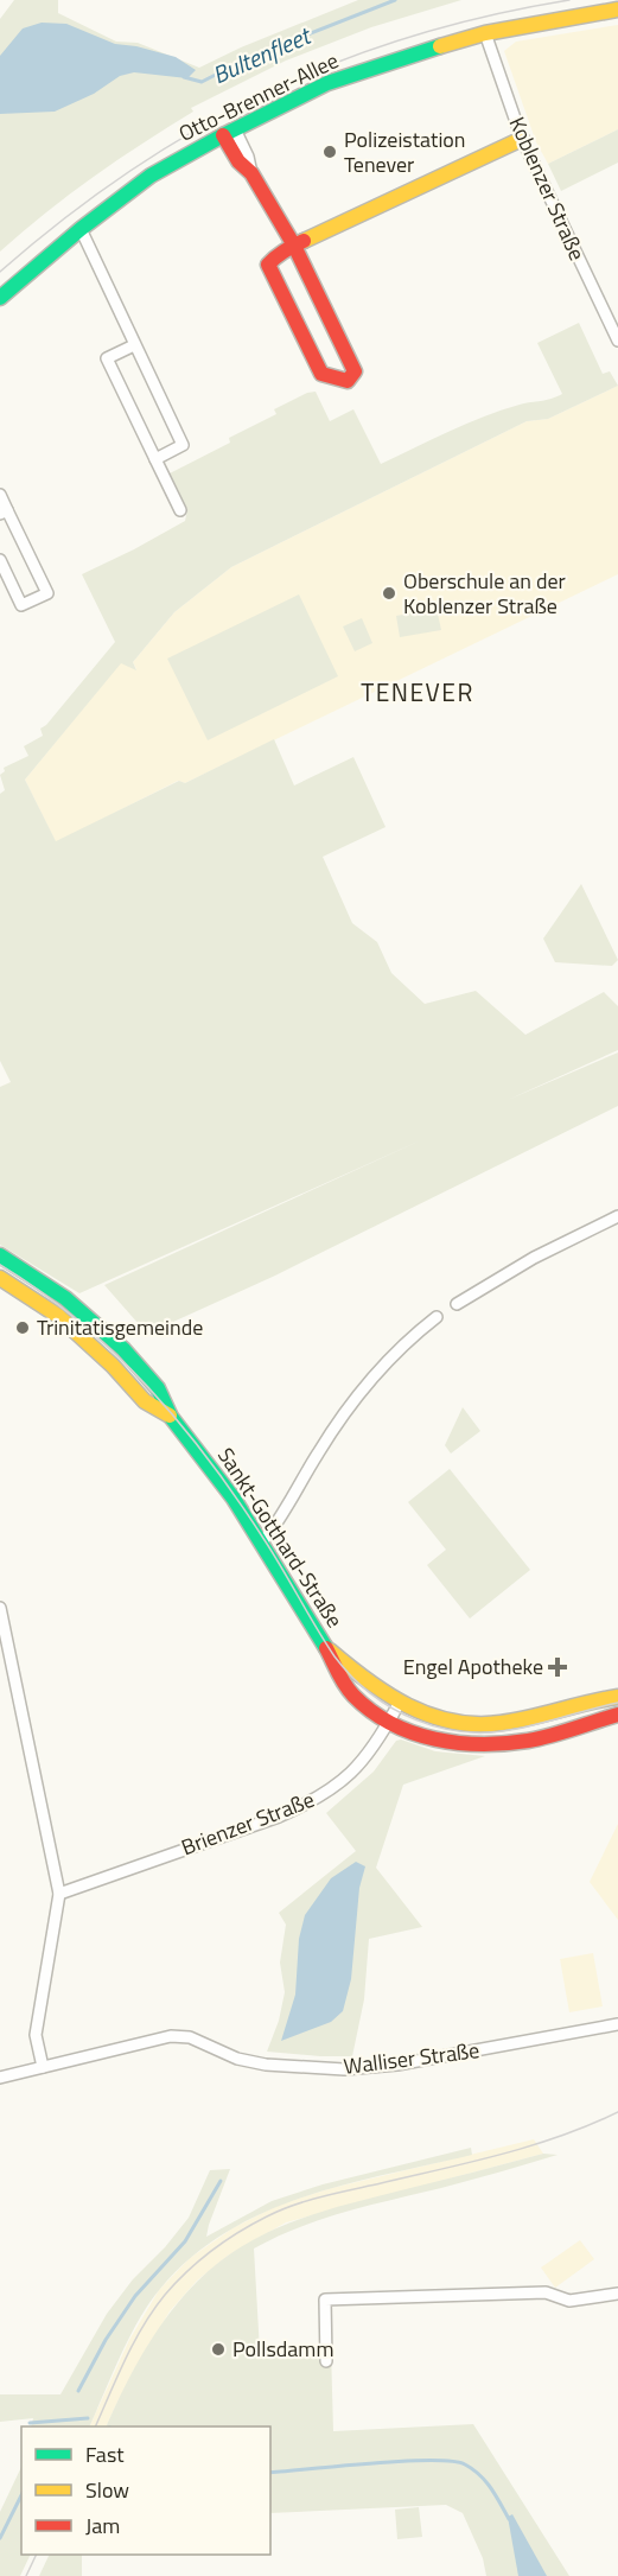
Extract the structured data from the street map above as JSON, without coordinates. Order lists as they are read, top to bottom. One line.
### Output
{"streets":{"street":["Otto-Brenner-Allee","Koblenzer Straße","Sankt-Gotthard-Straße","Brienzer Straße","Walliser Straße"]},"crossings":[["Otto-Brenner-Allee","Koblenzer Straße"],["Sankt-Gotthard-Straße","Brienzer Straße"]],"districts":["TENEVER"],"water":["Bultenfleet"],"places":{"other":["Polizeistation Tenever","Oberschule an der Koblenzer Straße","Trinitatisgemeinde","Pollsdamm"],"health":["Engel Apotheke"]},"legend":["Fast","Slow","Jam"]}
